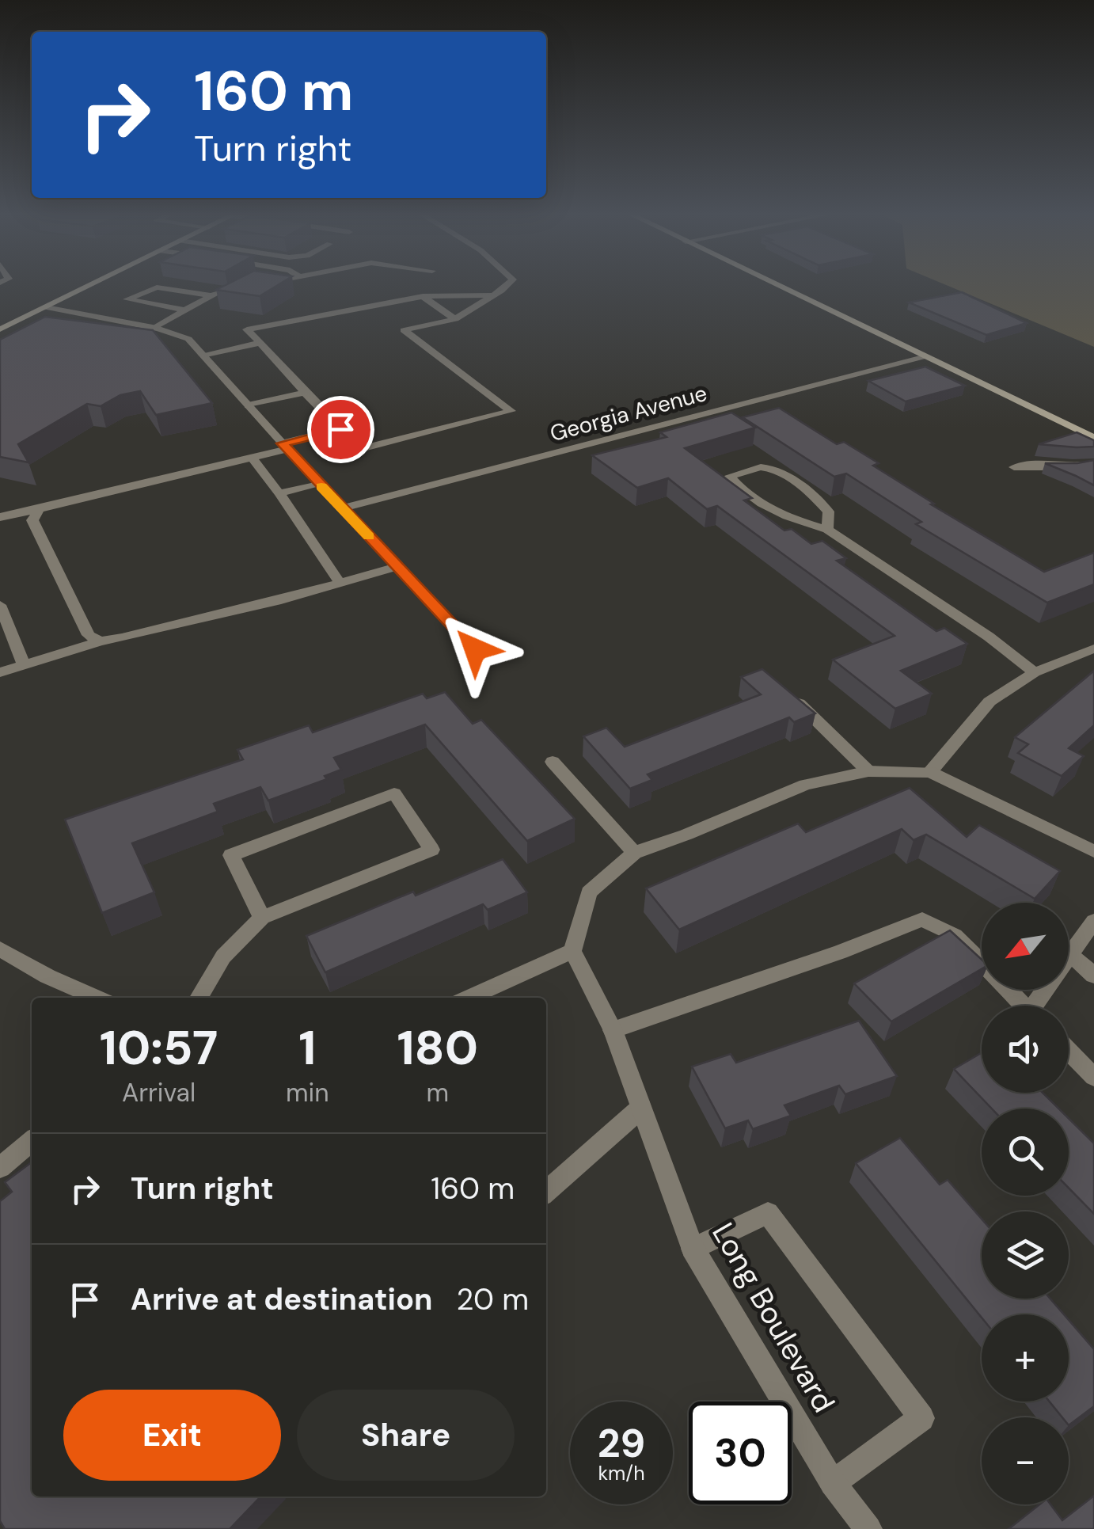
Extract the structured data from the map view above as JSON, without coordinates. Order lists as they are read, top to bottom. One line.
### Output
{"streets":{"street":["Georgia Avenue","Long Boulevard"]},"north":"bottom left","page":{"turn":["160 m","Turn right"],"map_buttons":["+","−"],"eta":["10:57","Arrival","1","min","180","m"],"list":[{"name":"Turn right","value":"160 m"},{"name":"Arrive at destination","value":"20 m"}],"buttons":["Exit","Share"],"speed":"29 km/h","limit":"30"}}
